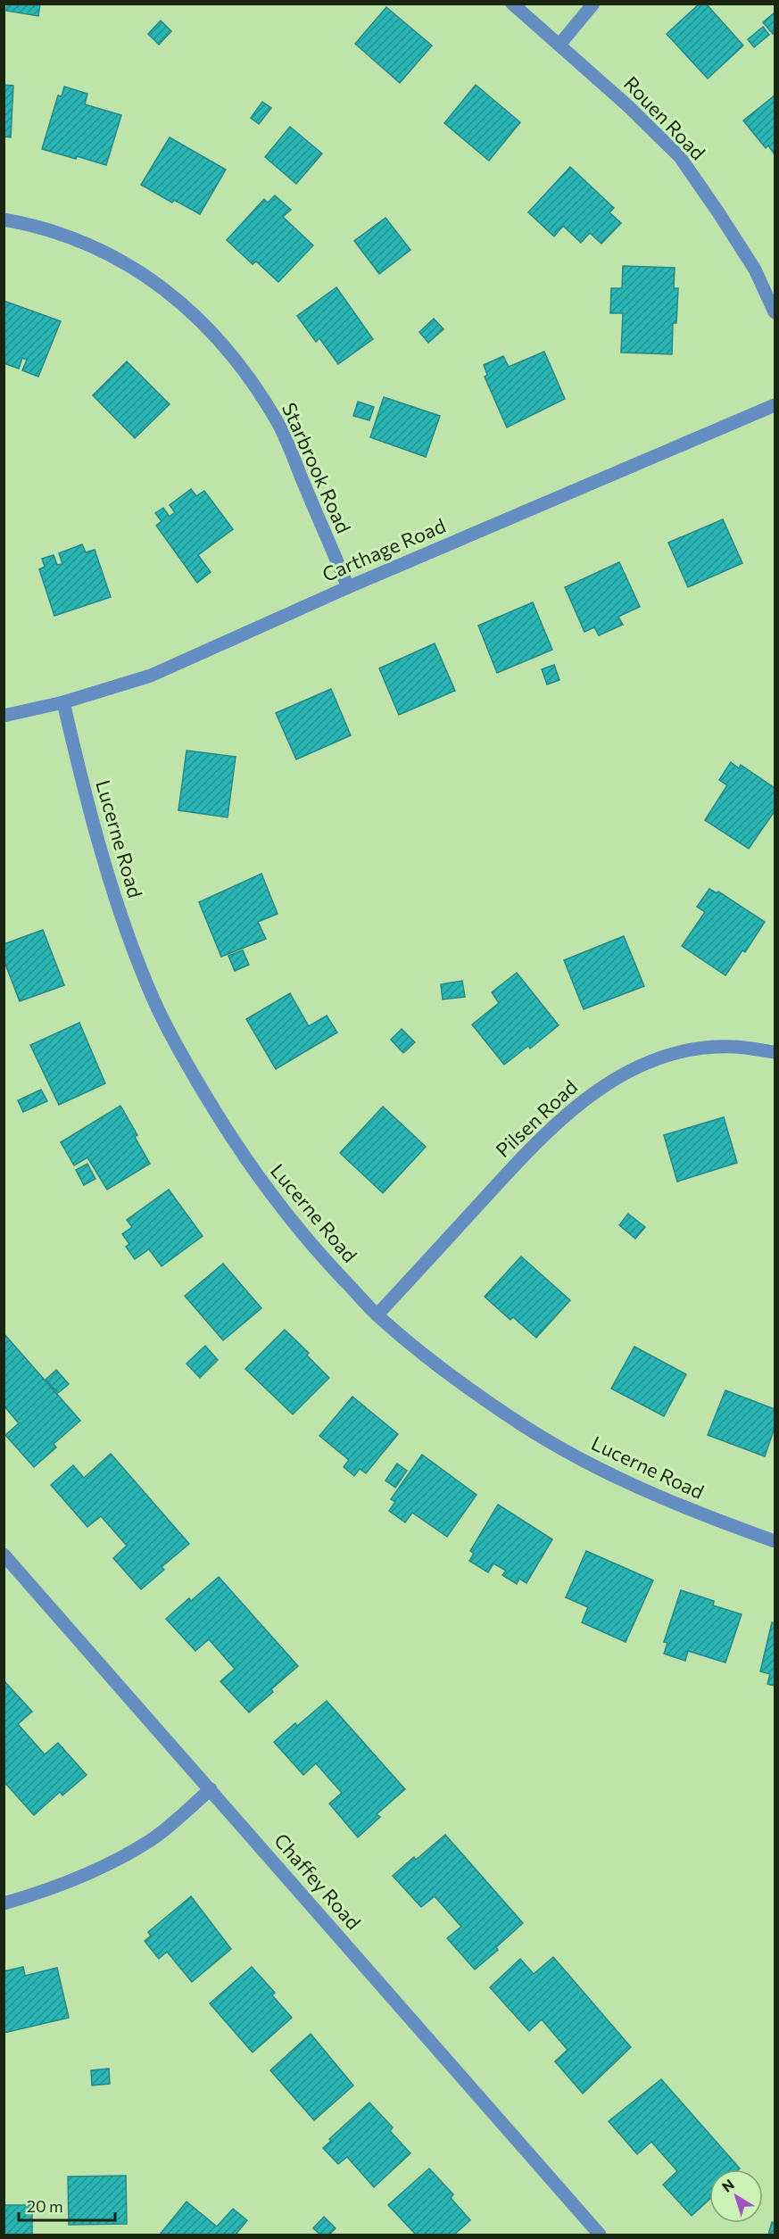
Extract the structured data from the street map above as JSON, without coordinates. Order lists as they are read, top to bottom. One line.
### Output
{"streets":{"street":["Rouen Road","Starbrook Road","Carthage Road","Lucerne Road","Pilsen Road","Chaffey Road"]},"crossings":[["Starbrook Road","Carthage Road"],["Carthage Road","Lucerne Road"],["Lucerne Road","Pilsen Road"]],"scale_bar":"20 m","north":"top left"}
